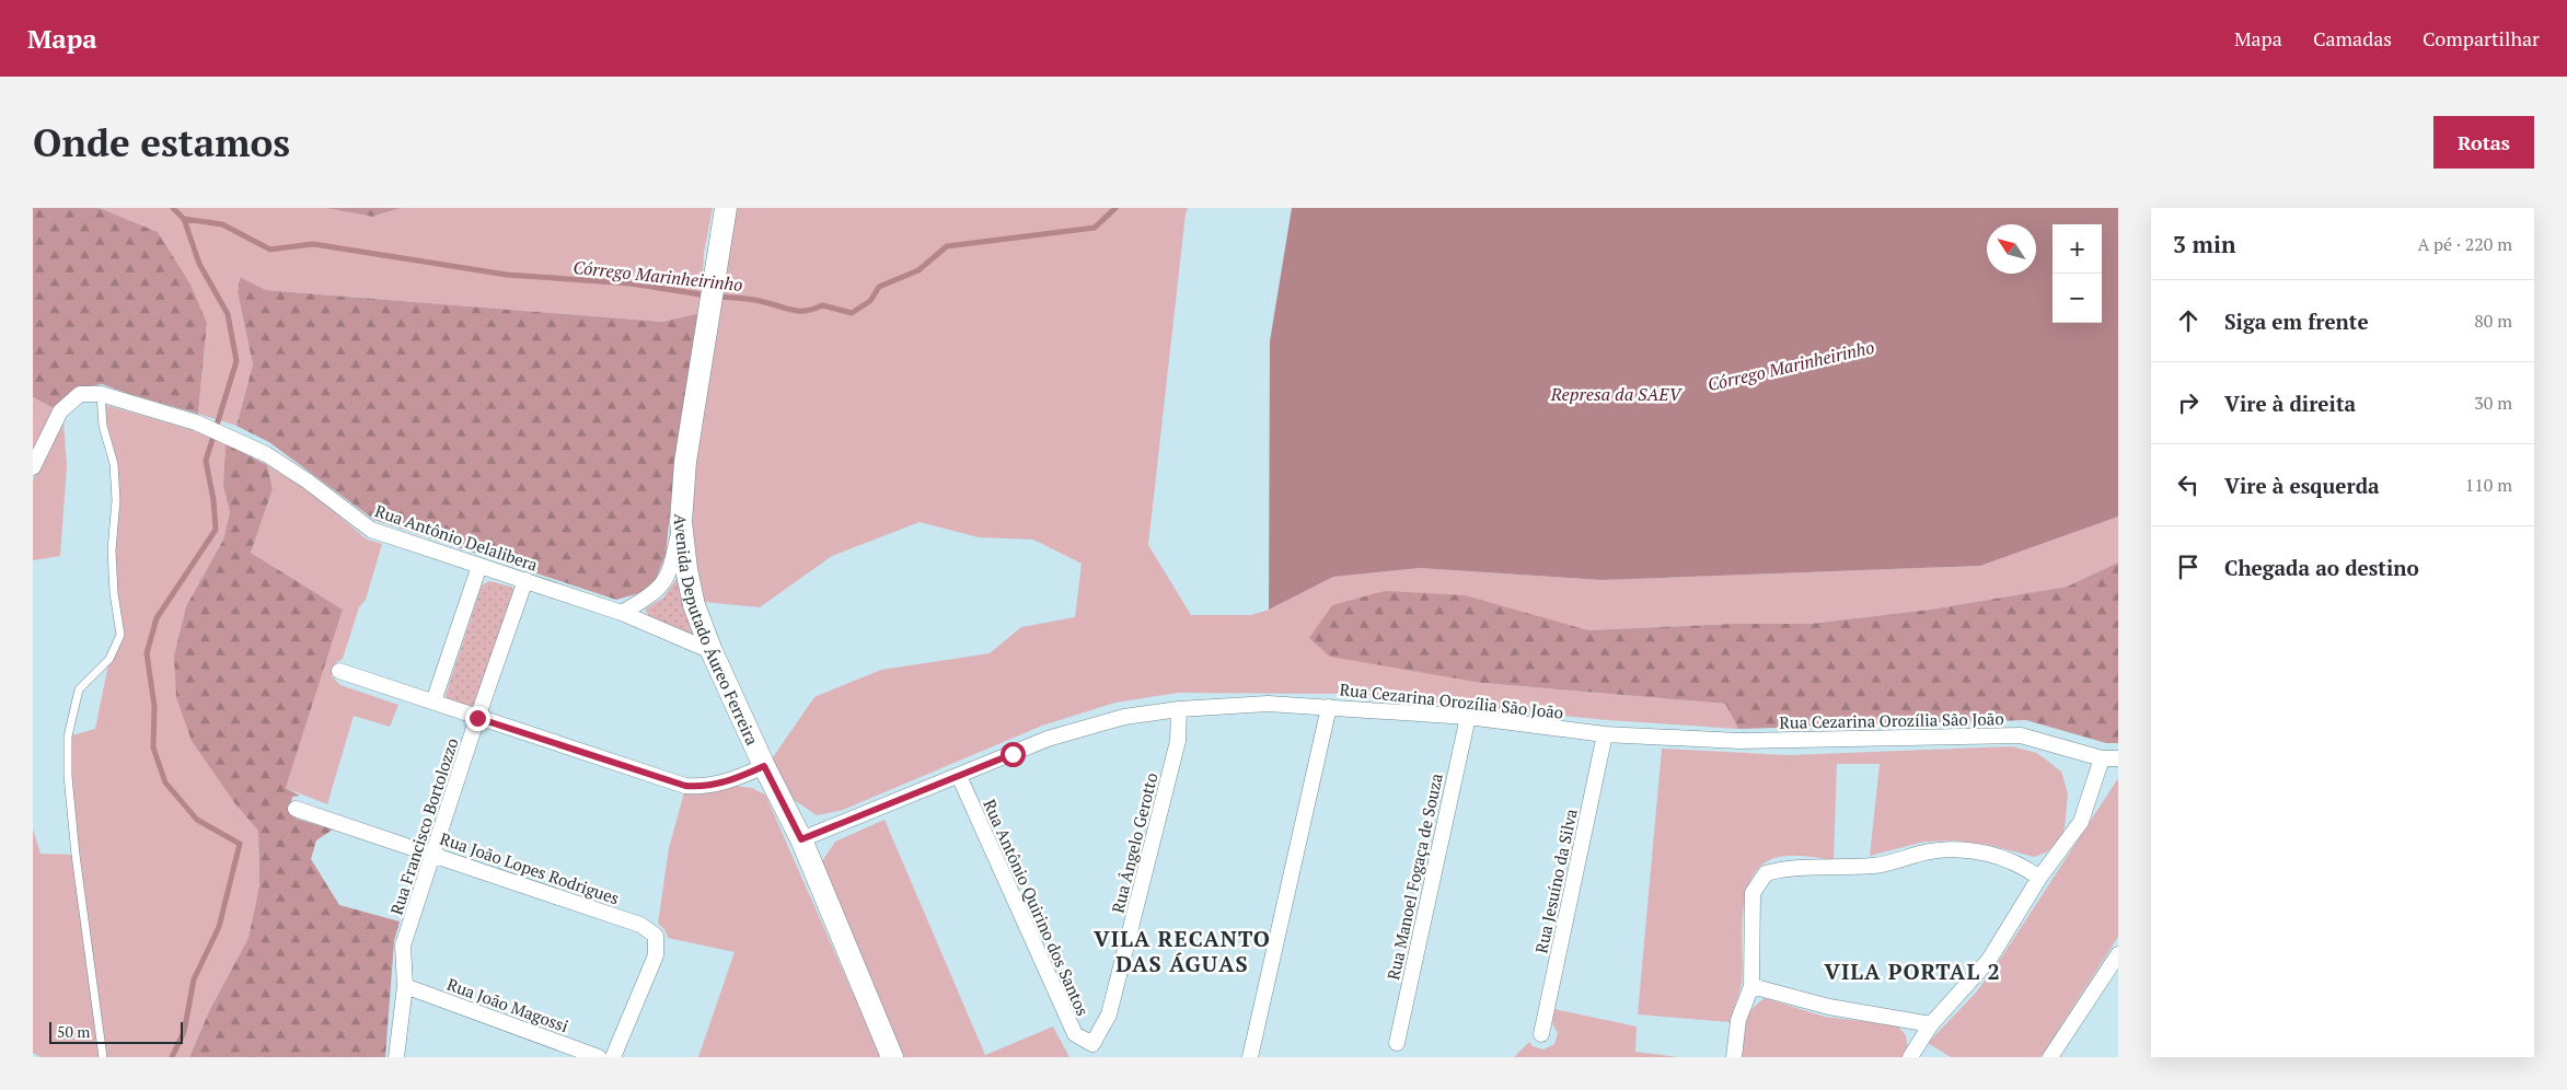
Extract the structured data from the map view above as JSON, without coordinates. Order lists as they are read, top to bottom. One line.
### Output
{"streets":{"main road":["Avenida Deputado Áureo Ferreira"],"street":["Rua Antônio Delalibera","Rua Cezarina Orozília São João","Rua Francisco Bortolozzo","Rua Ângelo Gerotto","Rua João Lopes Rodrigues","Rua Manoel Fogaça de Souza","Rua Jesuíno da Silva","Rua Antônio Quirino dos Santos","Rua João Magossi"]},"crossings":[["Rua Antônio Delalibera","Avenida Deputado Áureo Ferreira"],["Rua Antônio Delalibera","Rua Francisco Bortolozzo"],["Avenida Deputado Áureo Ferreira","Rua Cezarina Orozília São João"],["Rua Cezarina Orozília São João","Rua Ângelo Gerotto"],["Rua Cezarina Orozília São João","Rua Manoel Fogaça de Souza"],["Rua Cezarina Orozília São João","Rua Jesuíno da Silva"],["Rua Cezarina Orozília São João","Rua Antônio Quirino dos Santos"],["Rua Francisco Bortolozzo","Rua João Lopes Rodrigues"],["Rua Francisco Bortolozzo","Rua João Magossi"],["Rua Ângelo Gerotto","Rua Antônio Quirino dos Santos"]],"districts":["VILA RECANTO DAS ÁGUAS","VILA PORTAL 2"],"water":["Córrego Marinheirinho","Represa da SAEV"],"scale_bar":"50 m","north":"top left","page":{"header":"Mapa","nav":["Mapa","Camadas","Compartilhar"],"buttons":"Rotas","title":"Onde estamos","heading":["3 min","A pé · 220 m"],"map_buttons":["+","−"],"list":[["Siga em frente","80 m"],["Vire à direita","30 m"],["Vire à esquerda","110 m"],"Chegada ao destino"],"scale":"50 m"}}
